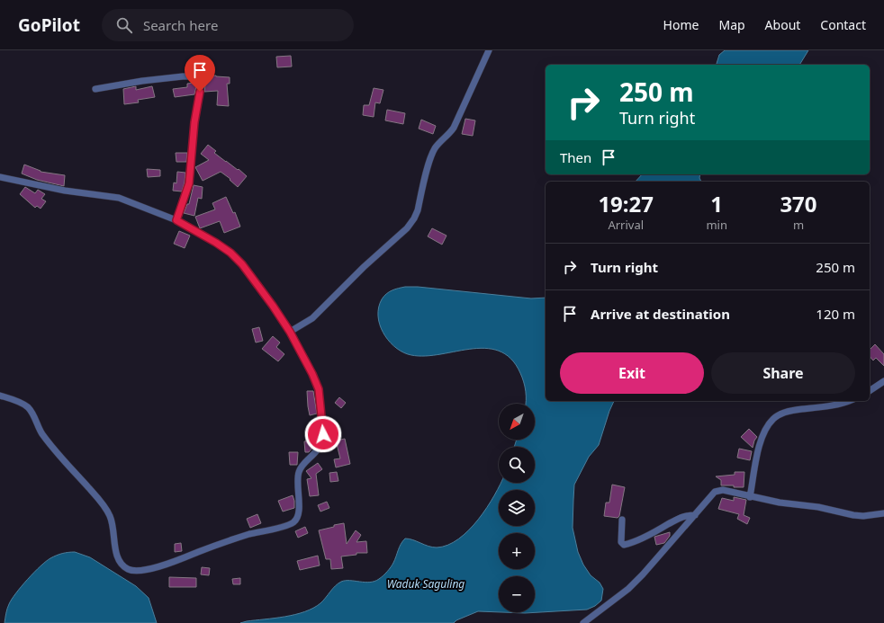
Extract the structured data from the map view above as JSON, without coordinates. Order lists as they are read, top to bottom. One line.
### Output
{"water":["Waduk Saguling"],"north":"bottom left","page":{"header":"GoPilot","search":"Search here","nav":["Home","Map","About","Contact"],"turn":["250 m","Turn right"],"then":"Then","eta":["19:27","Arrival","1","min","370","m"],"list":[{"name":"Turn right","value":"250 m"},{"name":"Arrive at destination","value":"120 m"}],"buttons":["Exit","Share"],"map_buttons":["+","−"]}}
